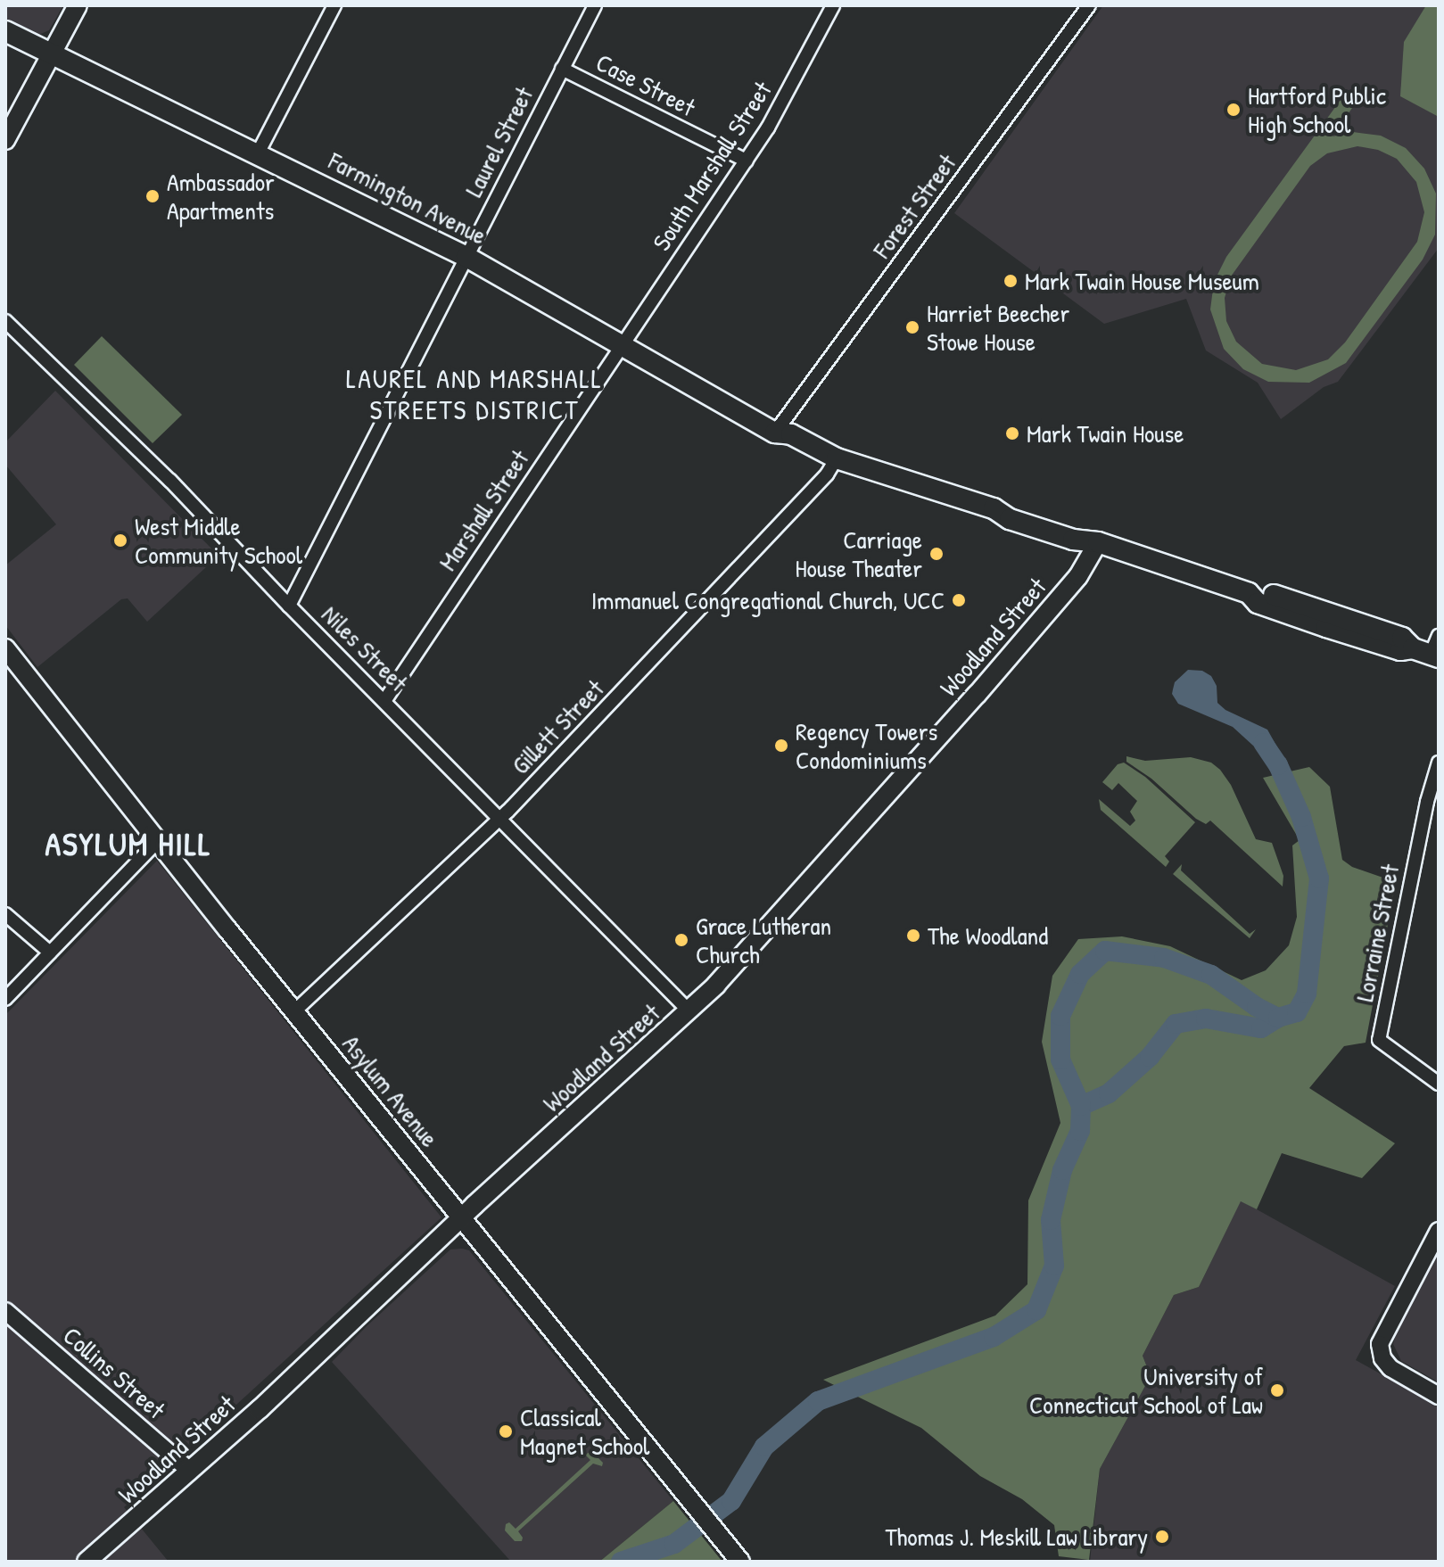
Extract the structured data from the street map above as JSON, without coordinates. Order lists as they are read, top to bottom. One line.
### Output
{"streets":{"main road":["Farmington Avenue","Woodland Street","Asylum Avenue"],"street":["Case Street","Laurel Street","South Marshall Street","Forest Street","Marshall Street","Niles Street","Gillett Street","Lorraine Street","Collins Street"]},"crossings":[["Case Street","Laurel Street"],["Case Street","South Marshall Street"],["Laurel Street","Farmington Avenue"],["Laurel Street","Niles Street"],["South Marshall Street","Farmington Avenue"],["South Marshall Street","Marshall Street"],["Farmington Avenue","Forest Street"],["Farmington Avenue","Marshall Street"],["Farmington Avenue","Woodland Street"],["Farmington Avenue","Gillett Street"],["Marshall Street","Niles Street"],["Woodland Street","Niles Street"],["Woodland Street","Asylum Avenue"],["Woodland Street","Collins Street"],["Niles Street","Gillett Street"],["Gillett Street","Asylum Avenue"]],"districts":["LAUREL AND MARSHALL STREETS DISTRICT","ASYLUM HILL"],"places":["Hartford Public High School","Ambassador Apartments","Mark Twain House Museum","Harriet Beecher Stowe House","Mark Twain House","West Middle Community School","Carriage House Theater","Immanuel Congregational Church, UCC","Regency Towers Condominiums","The Woodland","Grace Lutheran Church","University of Connecticut School of Law","Classical Magnet School","Thomas J. Meskill Law Library"]}
